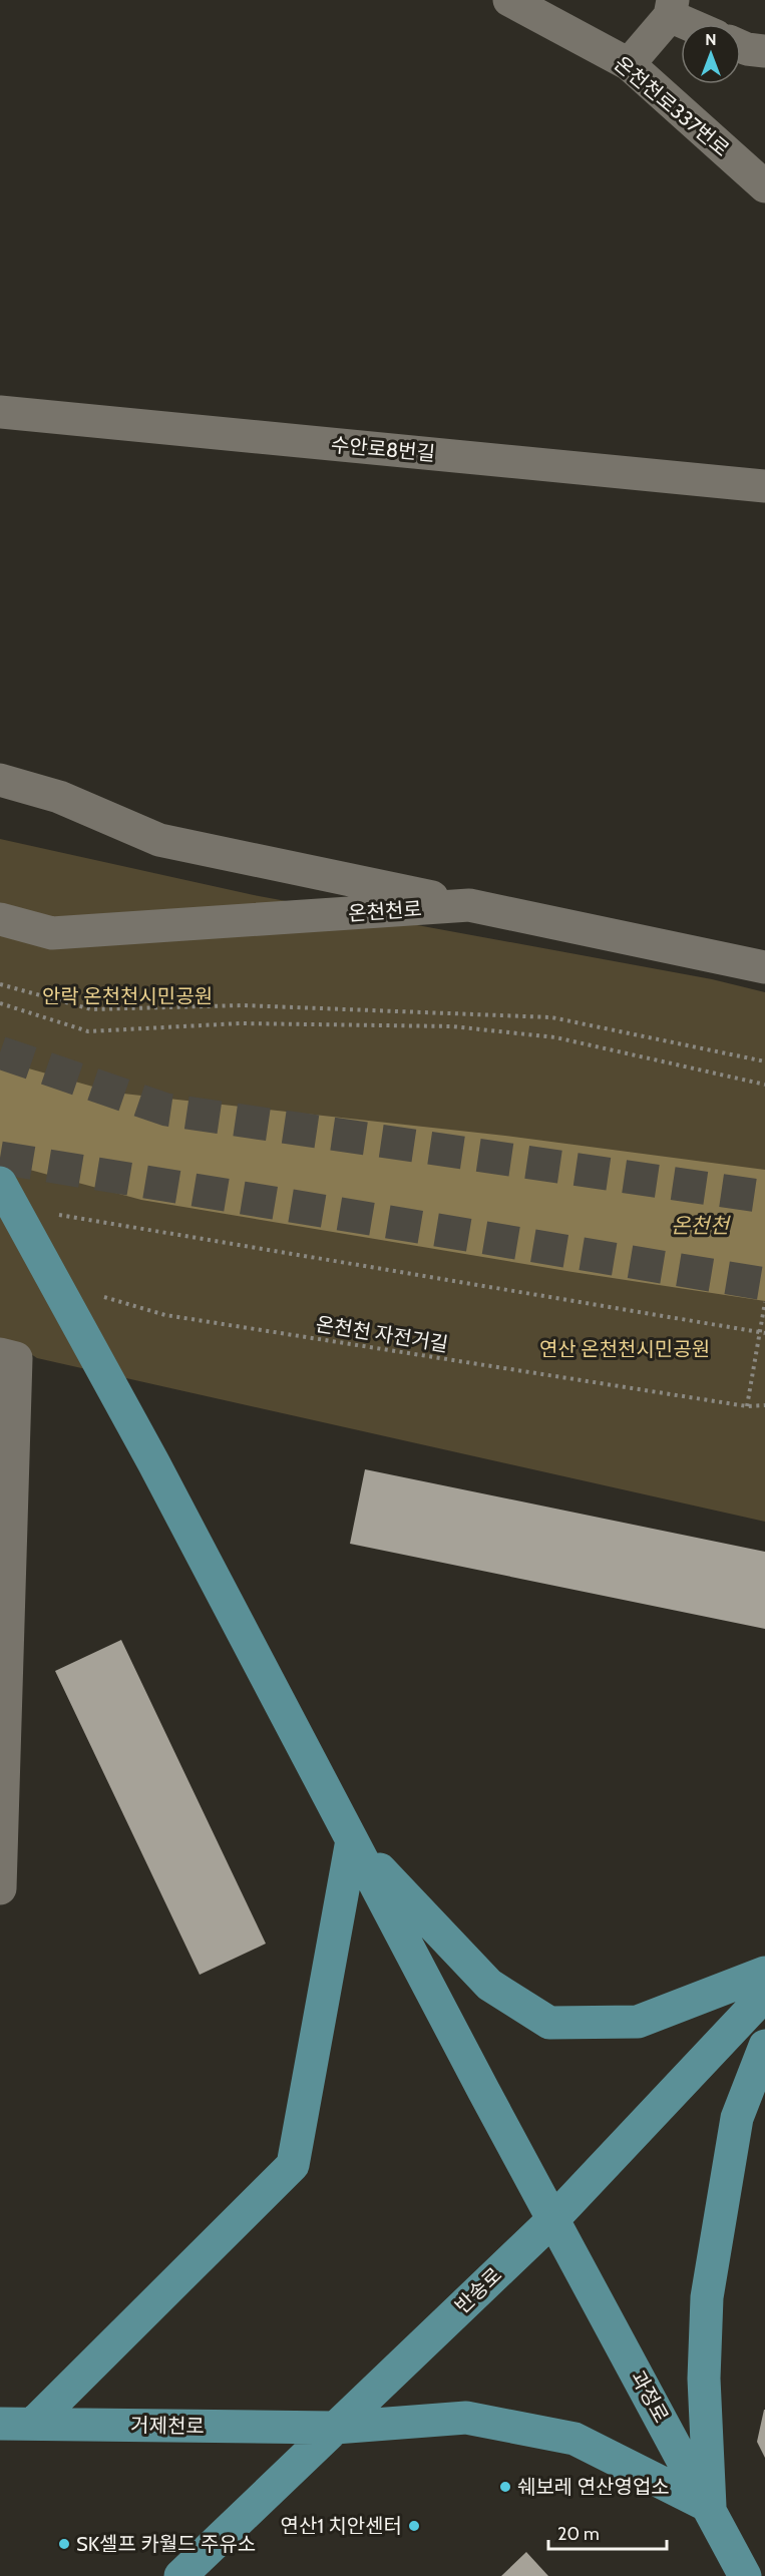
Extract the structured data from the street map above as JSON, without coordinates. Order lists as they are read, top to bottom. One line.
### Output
{"streets":{"main road":["반송로","과정로","거제천로"],"street":["온천천로337번로","수안로8번길","온천천로"],"path":["온천천 자전거길"]},"crossings":[["반송로","과정로"],["반송로","거제천로"],["과정로","거제천로"]],"water":["온천천"],"parks":["안락 온천천시민공원","연산 온천천시민공원"],"places":["쉐보레 연산영업소","연산1 치안센터","SK셀프 카월드 주유소"],"scale_bar":"20 m","north":"top"}
